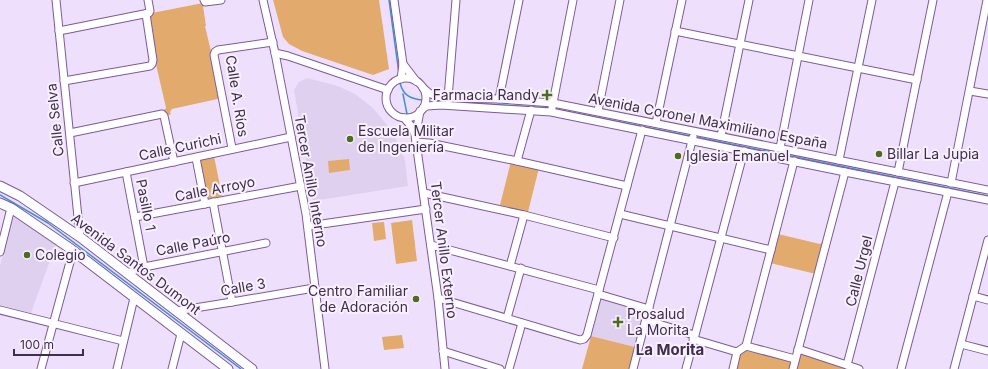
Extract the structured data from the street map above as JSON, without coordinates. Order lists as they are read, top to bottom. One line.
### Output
{"streets":{"main road":["Avenida Santos Dumont"],"street":["Calle A. Ríos","Calle Selva","Avenida Coronel Maximiliano España","Calle Curichi","Tercer Anillo Interno","Calle Arroyo","Pasillo 1","Calle Paúro","Tercer Anillo Externo","Calle Urgel","Calle 3"]},"crossings":[["Calle A. Ríos","Calle Curichi"],["Calle A. Ríos","Tercer Anillo Interno"],["Calle Selva","Calle Curichi"],["Calle Selva","Avenida Santos Dumont"],["Avenida Coronel Maximiliano España","Tercer Anillo Externo"],["Avenida Coronel Maximiliano España","Calle Urgel"],["Calle Curichi","Tercer Anillo Interno"],["Calle Curichi","Pasillo 1"],["Tercer Anillo Interno","Calle Arroyo"],["Tercer Anillo Interno","Calle 3"],["Calle Arroyo","Pasillo 1"],["Pasillo 1","Calle Paúro"],["Calle Paúro","Avenida Santos Dumont"],["Avenida Santos Dumont","Calle 3"]],"districts":["La Morita"],"places":{"health":["Farmacia Randy","Prosalud La Morita"],"other":["Escuela Militar de Ingeniería","Billar La Jupia","Iglesia Emanuel","Colegio","Centro Familiar de Adoración"]},"scale_bar":"100 m"}
